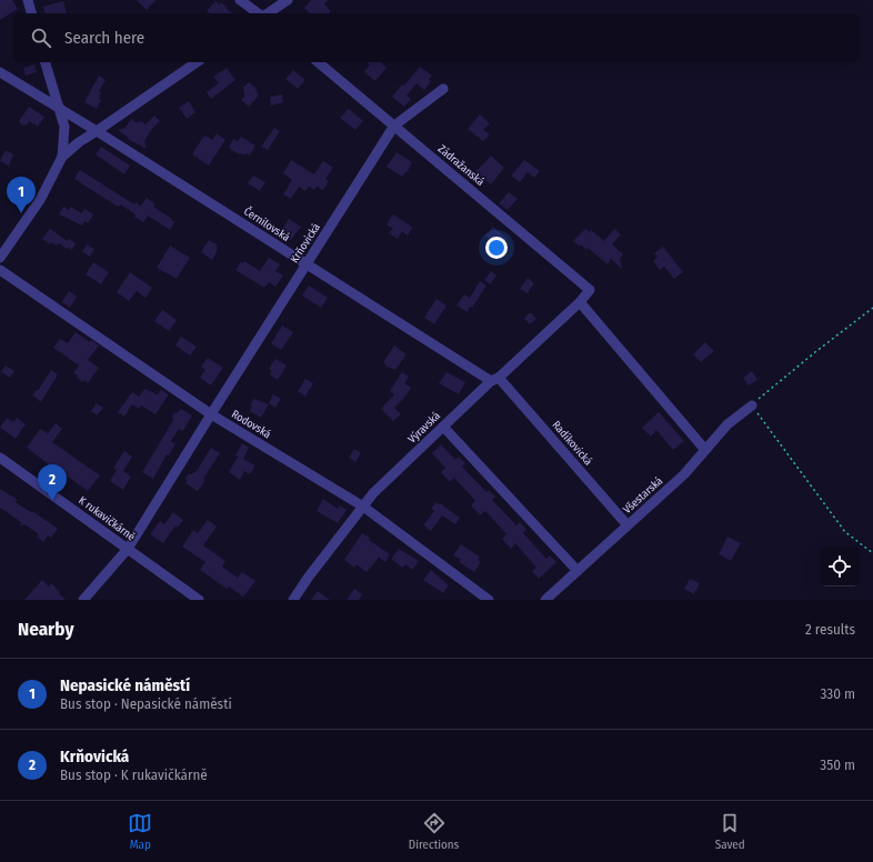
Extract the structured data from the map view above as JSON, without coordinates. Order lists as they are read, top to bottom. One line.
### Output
{"streets":{"street":["Zádražanská","Černilovská","Krňovická","Rodovská","Výravská","Radíkovická","Všestarská","K rukavičkárně"]},"crossings":[["Zádražanská","Krňovická"],["Zádražanská","Výravská"],["Černilovská","Krňovická"],["Černilovská","Výravská"],["Černilovská","Radíkovická"],["Krňovická","Rodovská"],["Krňovická","K rukavičkárně"],["Rodovská","Výravská"],["Výravská","Radíkovická"],["Radíkovická","Všestarská"]],"page":{"search":"Search here","pins":["1","2"],"heading":["Nearby","2 results"],"list":[{"mark":"1","name":"Nepasické náměstí","note":"Bus stop · Nepasické náměstí","value":"330 m"},{"mark":"2","name":"Krňovická","note":"Bus stop · K rukavičkárně","value":"350 m"}],"nav":["Map","Directions","Saved"]}}
